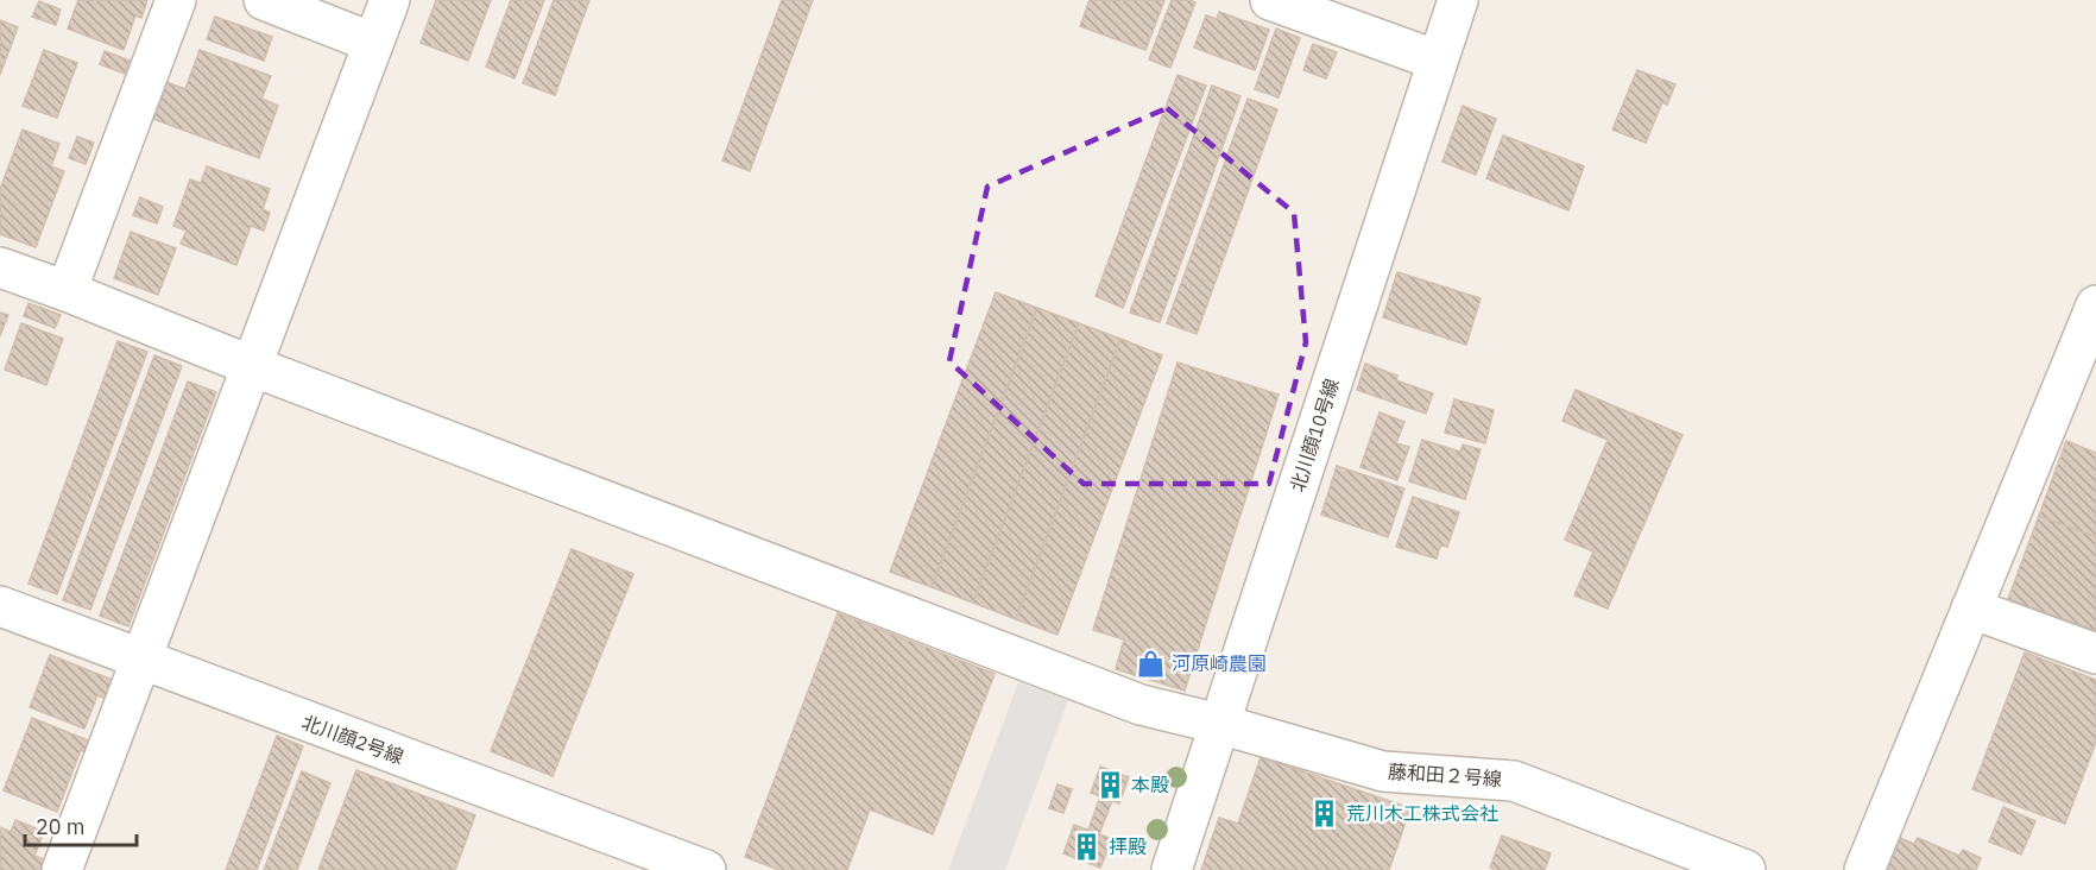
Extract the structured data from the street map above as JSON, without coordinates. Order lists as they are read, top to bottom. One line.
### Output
{"streets":{"street":["北川顔10号線","北川顔2号線","藤和田２号線"]},"crossings":[["北川顔10号線","藤和田２号線"]],"places":{"shop":["河原崎農園"],"building":["本殿","荒川木工株式会社","拝殿"]},"scale_bar":"20 m"}
